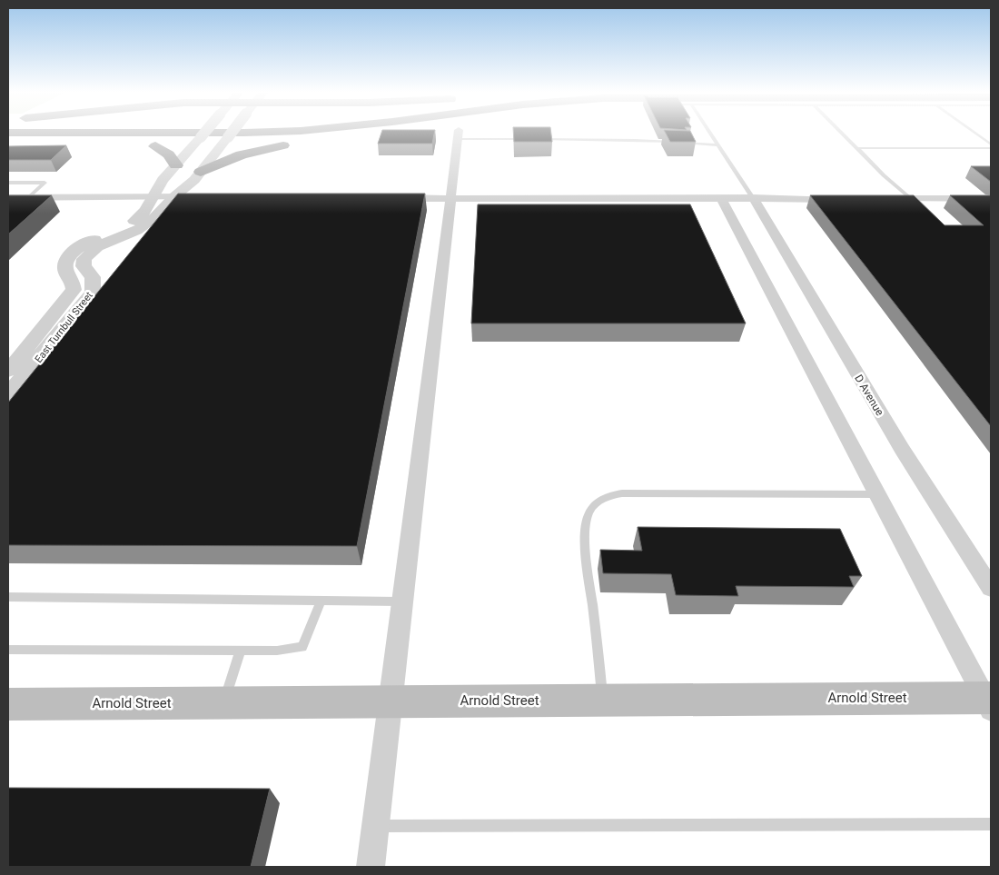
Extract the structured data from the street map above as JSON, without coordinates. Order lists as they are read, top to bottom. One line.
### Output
{"streets":{"main road":["Arnold Street"],"street":["East Turnbull Street","D Avenue"]}}
